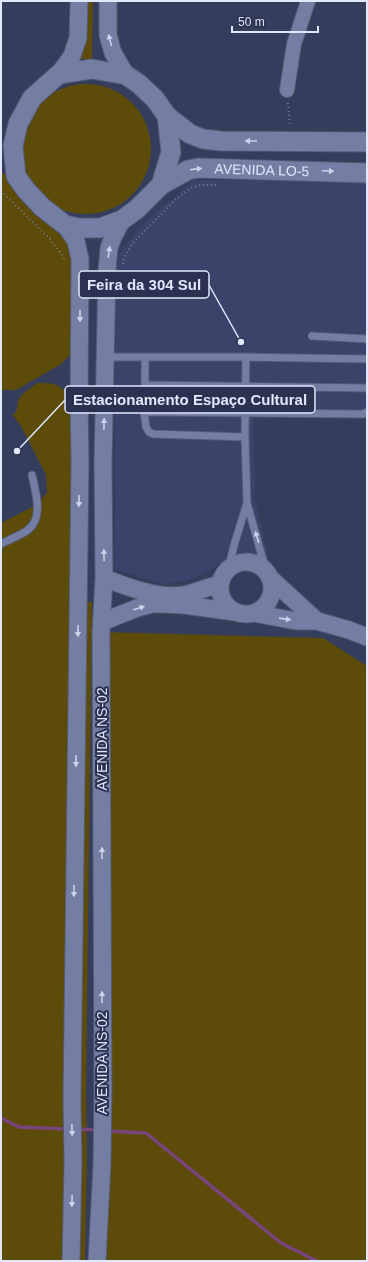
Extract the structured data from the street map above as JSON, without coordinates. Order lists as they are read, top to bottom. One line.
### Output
{"streets":{"main road":["AVENIDA LO-5"],"street":["AVENIDA NS-02"]},"places":["Feira da 304 Sul","Estacionamento Espaço Cultural"],"scale_bar":"50 m"}
